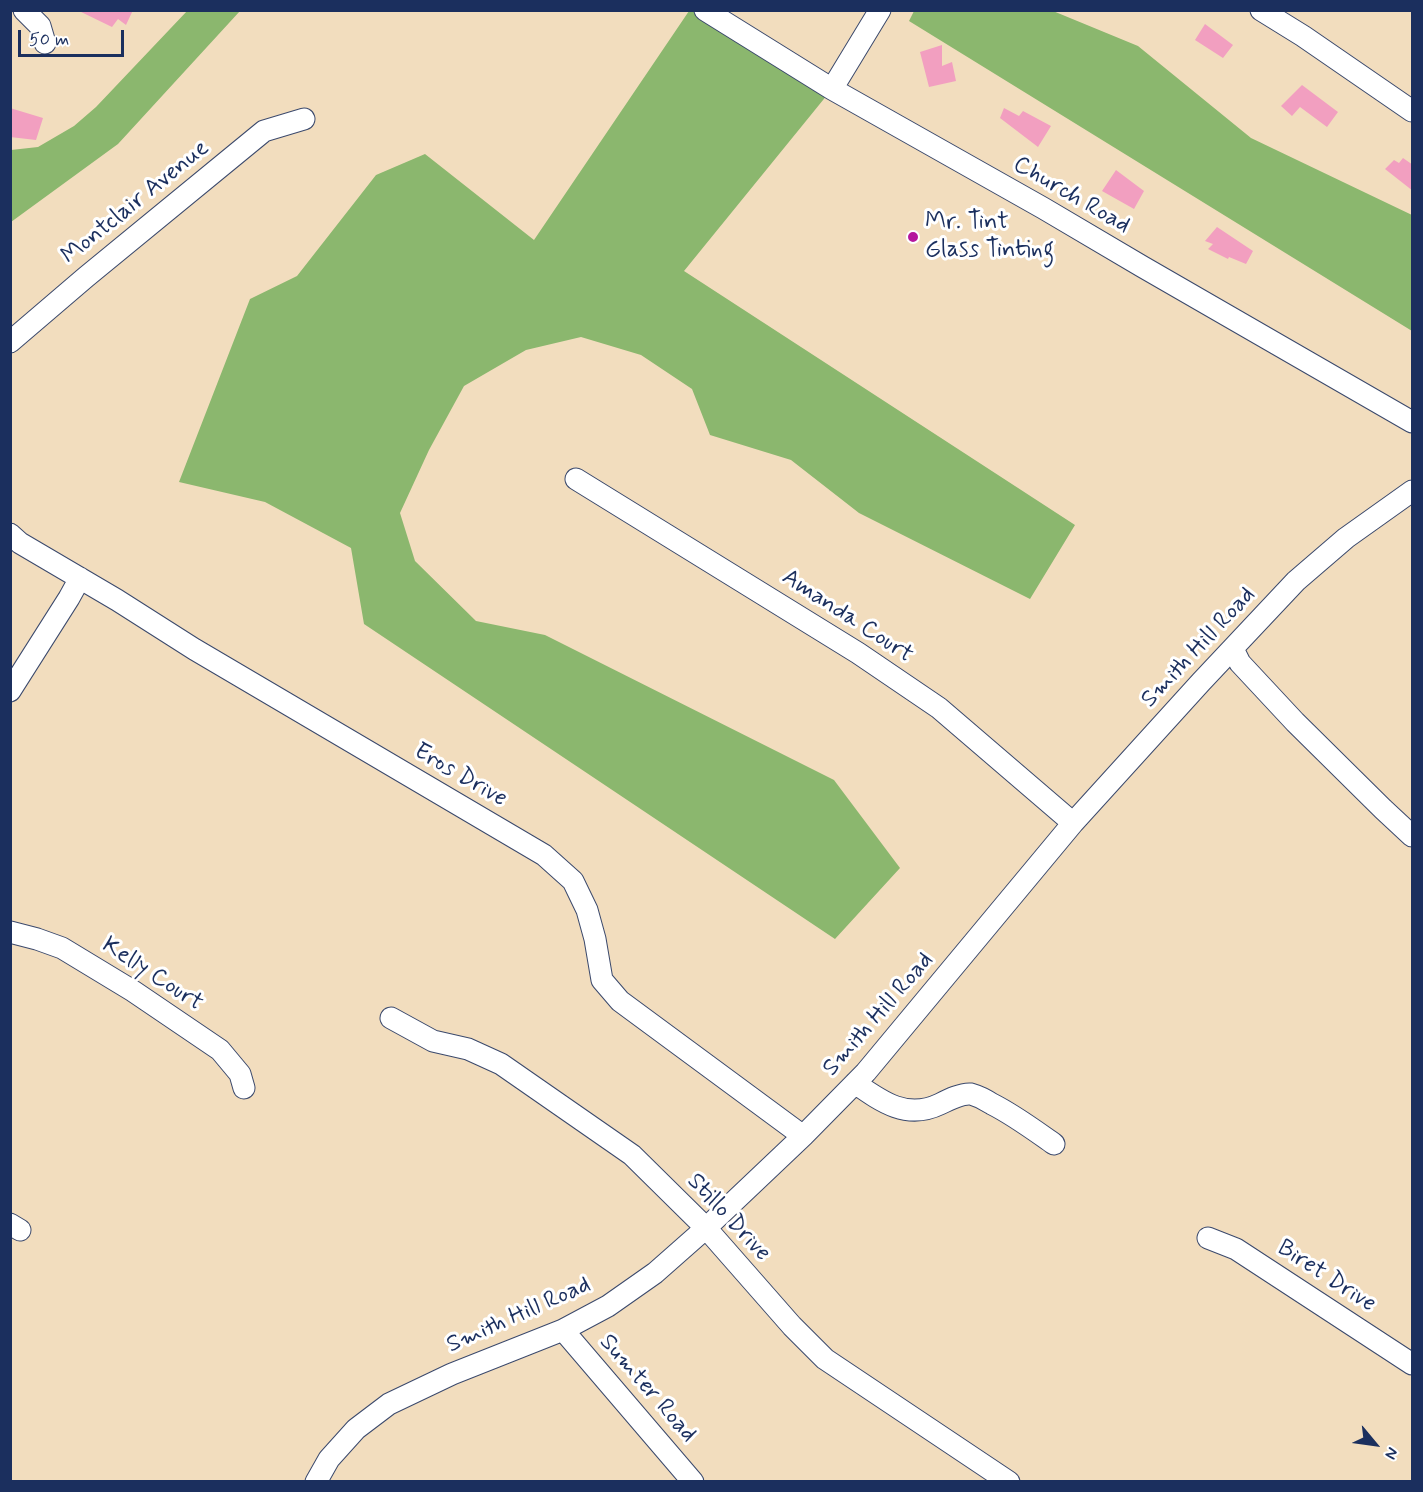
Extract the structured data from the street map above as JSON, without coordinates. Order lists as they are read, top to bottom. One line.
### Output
{"streets":{"street":["Church Road","Montclair Avenue","Amanda Court","Smith Hill Road","Eros Drive","Kelly Court","Stillo Drive","Biret Drive","Sumter Road"]},"crossings":[["Amanda Court","Smith Hill Road"],["Smith Hill Road","Eros Drive"],["Smith Hill Road","Stillo Drive"],["Smith Hill Road","Sumter Road"]],"places":["Mr. Tint Glass Tinting"],"scale_bar":"50 m","north":"bottom right"}
